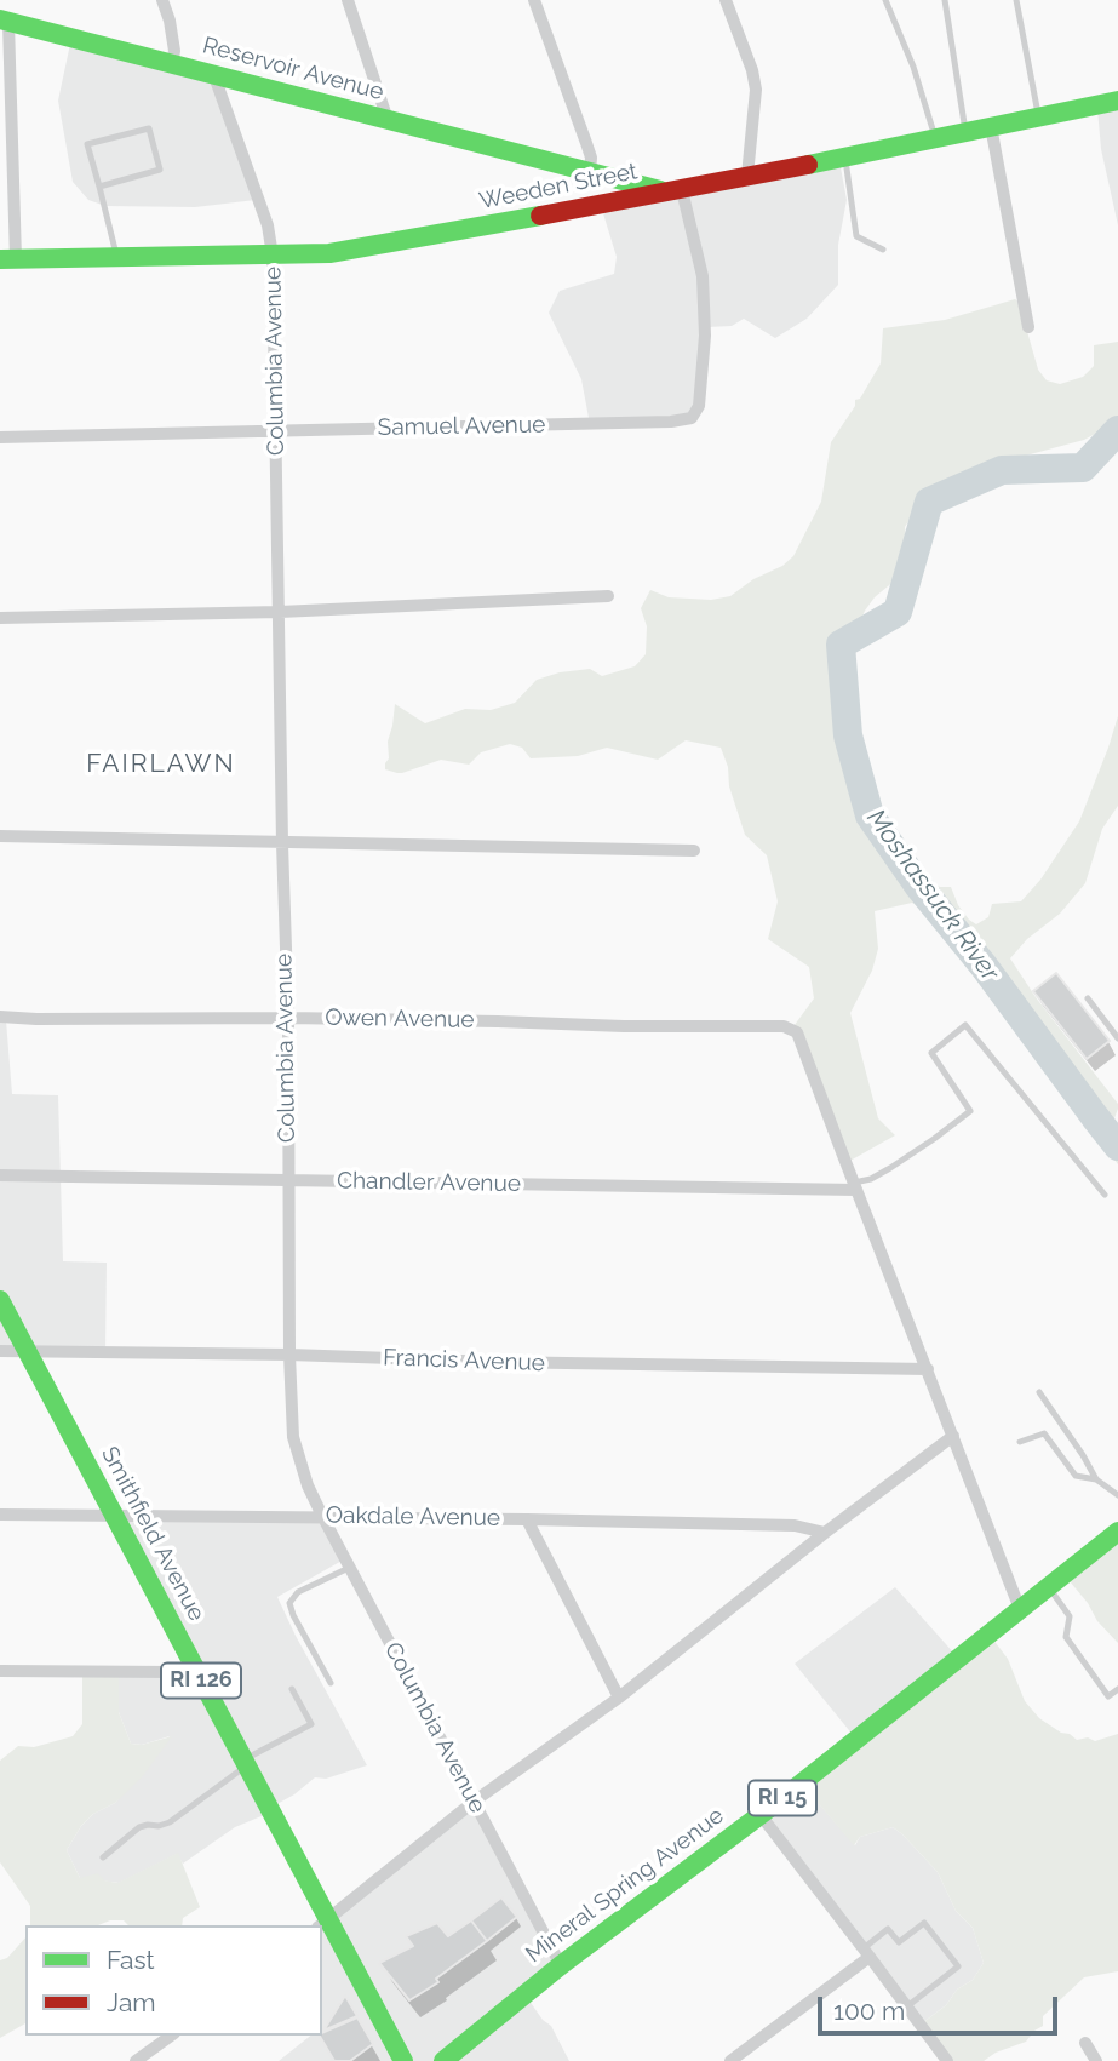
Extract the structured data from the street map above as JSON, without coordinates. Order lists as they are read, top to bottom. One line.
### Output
{"streets":{"main road":["Reservoir Avenue","Weeden Street","Smithfield Avenue","RI 126","RI 15","Mineral Spring Avenue"],"street":["Columbia Avenue","Samuel Avenue","Owen Avenue","Chandler Avenue","Francis Avenue","Oakdale Avenue"]},"crossings":[["Reservoir Avenue","Weeden Street"],["Reservoir Avenue","Columbia Avenue"],["Reservoir Avenue","Samuel Avenue"],["Weeden Street","Columbia Avenue"],["Weeden Street","Samuel Avenue"],["Columbia Avenue","Samuel Avenue"],["Columbia Avenue","Owen Avenue"],["Columbia Avenue","Chandler Avenue"],["Columbia Avenue","Francis Avenue"],["Columbia Avenue","Oakdale Avenue"],["Columbia Avenue","Mineral Spring Avenue"],["Owen Avenue","Chandler Avenue"],["Francis Avenue","Smithfield Avenue"],["Oakdale Avenue","Smithfield Avenue"]],"districts":["FAIRLAWN"],"water":["Moshassuck River"],"legend":["Fast","Jam"],"scale_bar":"100 m"}
